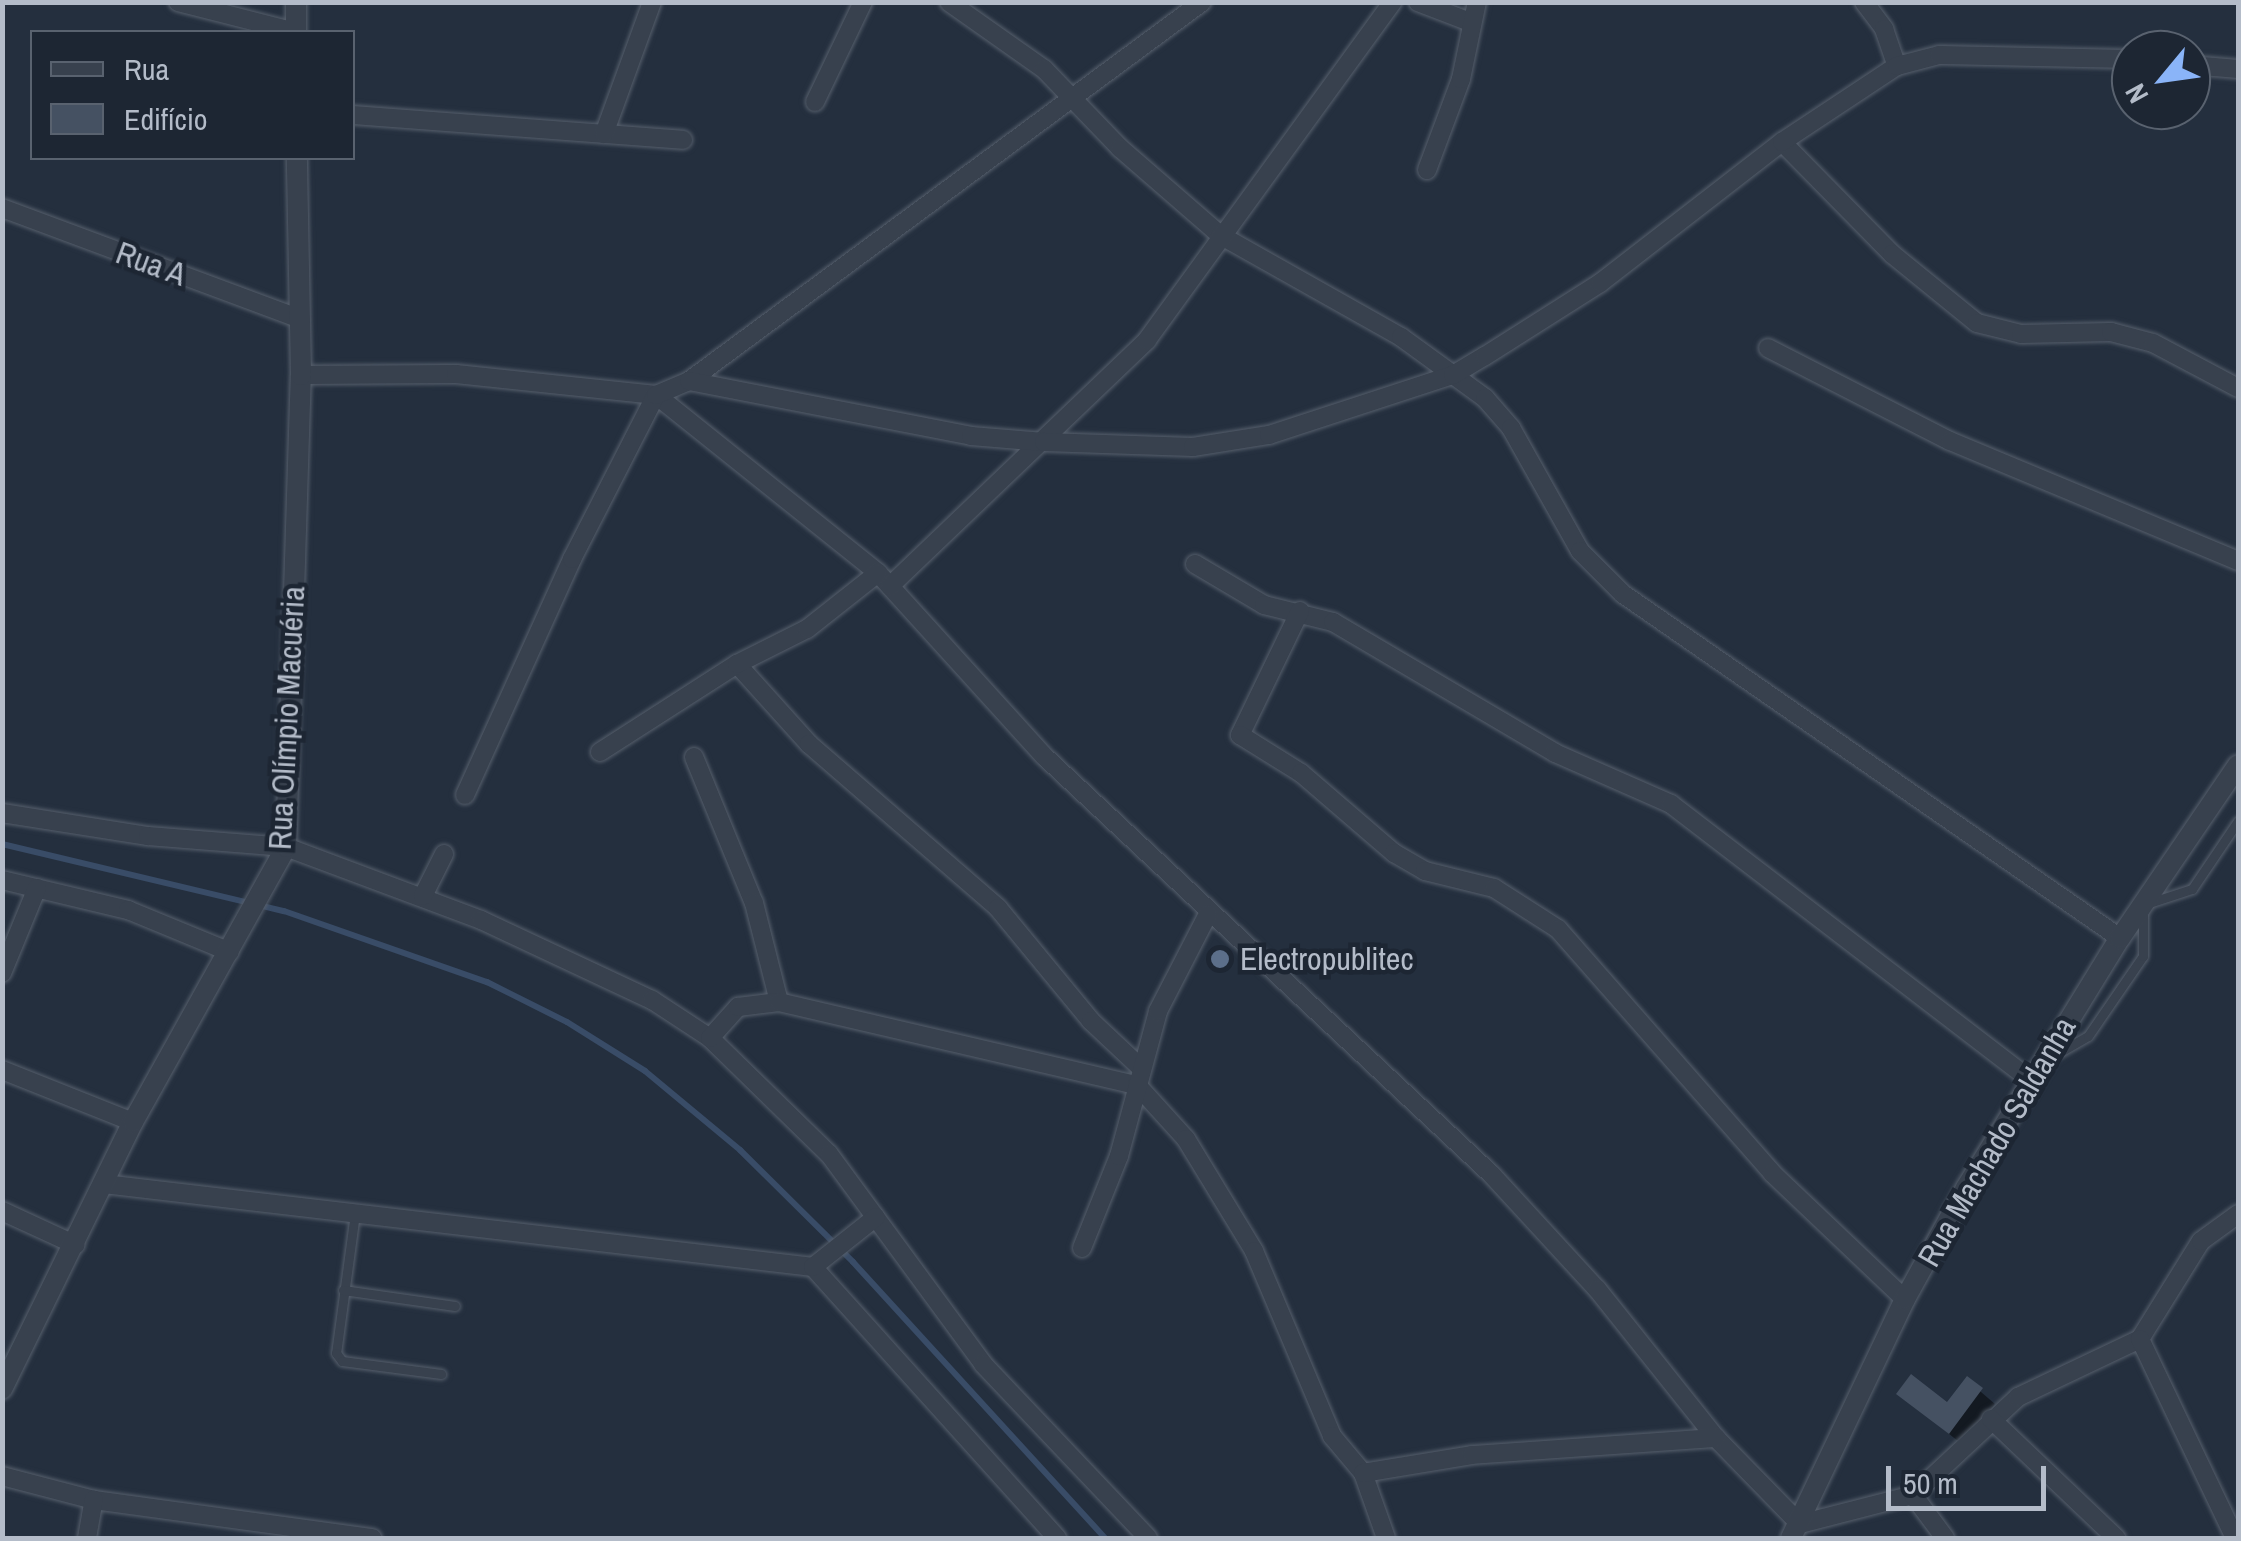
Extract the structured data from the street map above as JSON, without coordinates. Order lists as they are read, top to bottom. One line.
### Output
{"streets":{"street":["Rua A","Rua Olímpio Macuéria","Rua Machado Saldanha"]},"crossings":[["Rua A","Rua Olímpio Macuéria"]],"places":["Electropublitec"],"legend":["Rua","Edifício"],"scale_bar":"50 m","north":"bottom left"}
